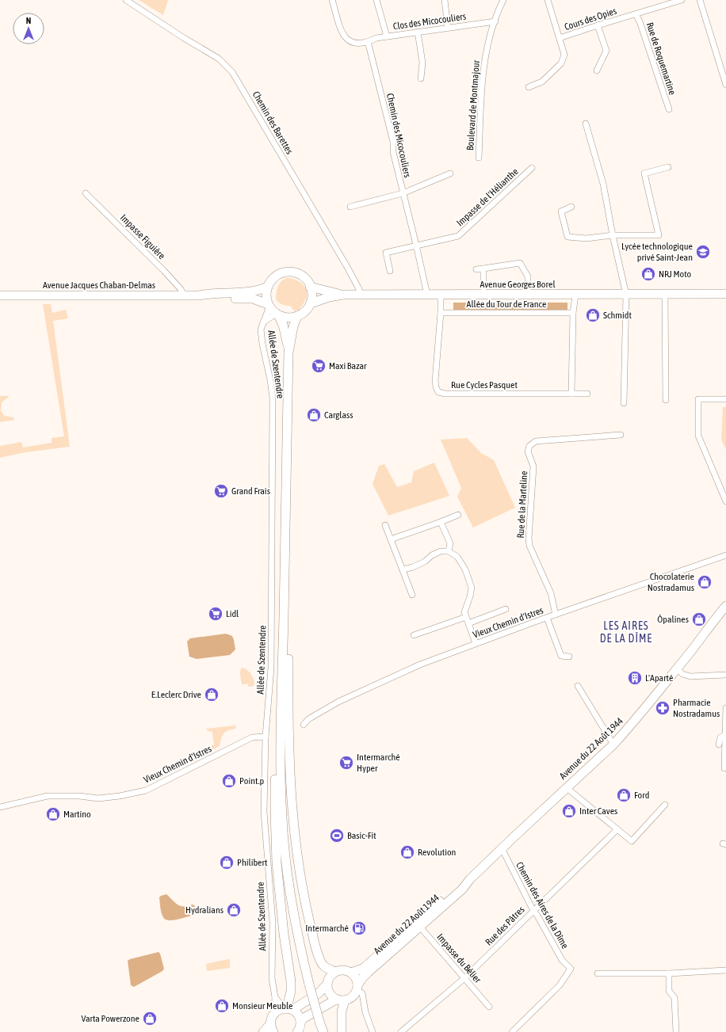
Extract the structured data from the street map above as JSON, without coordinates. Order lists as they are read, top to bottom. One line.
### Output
{"streets":{"main road":["Avenue Georges Borel","Avenue Jacques Chaban-Delmas","Avenue du 22 Août 1944"],"street":["Cours des Opies","Clos des Micocouliers","Rue de Roquemartine","Boulevard de Montmajour","Chemin des Barettes","Chemin des Micocouliers","Impasse de l'Hélianthe","Impasse Figuière","Allée du Tour de France","Allée de Szentendre","Rue Cycles Pasquet","Rue de la Marteline","Vieux Chemin d'Istres","Chemin des Aires de la Dîme","Rue des Pâtres","Impasse du Bélier"]},"crossings":[["Cours des Opies","Rue de Roquemartine"],["Clos des Micocouliers","Boulevard de Montmajour"],["Clos des Micocouliers","Chemin des Micocouliers"],["Chemin des Barettes","Avenue Georges Borel"],["Chemin des Micocouliers","Impasse de l'Hélianthe"],["Chemin des Micocouliers","Avenue Georges Borel"],["Impasse Figuière","Avenue Jacques Chaban-Delmas"],["Avenue Georges Borel","Avenue Jacques Chaban-Delmas"],["Avenue Georges Borel","Allée de Szentendre"],["Avenue Georges Borel","Rue Cycles Pasquet"],["Avenue Jacques Chaban-Delmas","Allée de Szentendre"],["Allée du Tour de France","Rue Cycles Pasquet"],["Allée de Szentendre","Vieux Chemin d'Istres"],["Rue de la Marteline","Vieux Chemin d'Istres"],["Avenue du 22 Août 1944","Chemin des Aires de la Dîme"],["Avenue du 22 Août 1944","Impasse du Bélier"],["Chemin des Aires de la Dîme","Rue des Pâtres"],["Rue des Pâtres","Impasse du Bélier"]],"districts":["LES AIRES DE LA DÎME"],"places":{"school or university":["Lycée technologique privé Saint-Jean"],"shop":["NRJ Moto","Schmidt","Carglass","Chocolaterie Nostradamus","Ôpalines","E.Leclerc Drive","Point.p","Ford","Inter Caves","Martino","Revolution","Philibert","Hydralians","Monsieur Meuble","Varta Powerzone"],"supermarket":["Maxi Bazar","Grand Frais","Lidl","Intermarché Hyper"],"building":["L'Aparté"],"pharmacy":["Pharmacie Nostradamus"],"sports":["Basic-Fit"],"fuel station":["Intermarché"]},"north":"top"}
